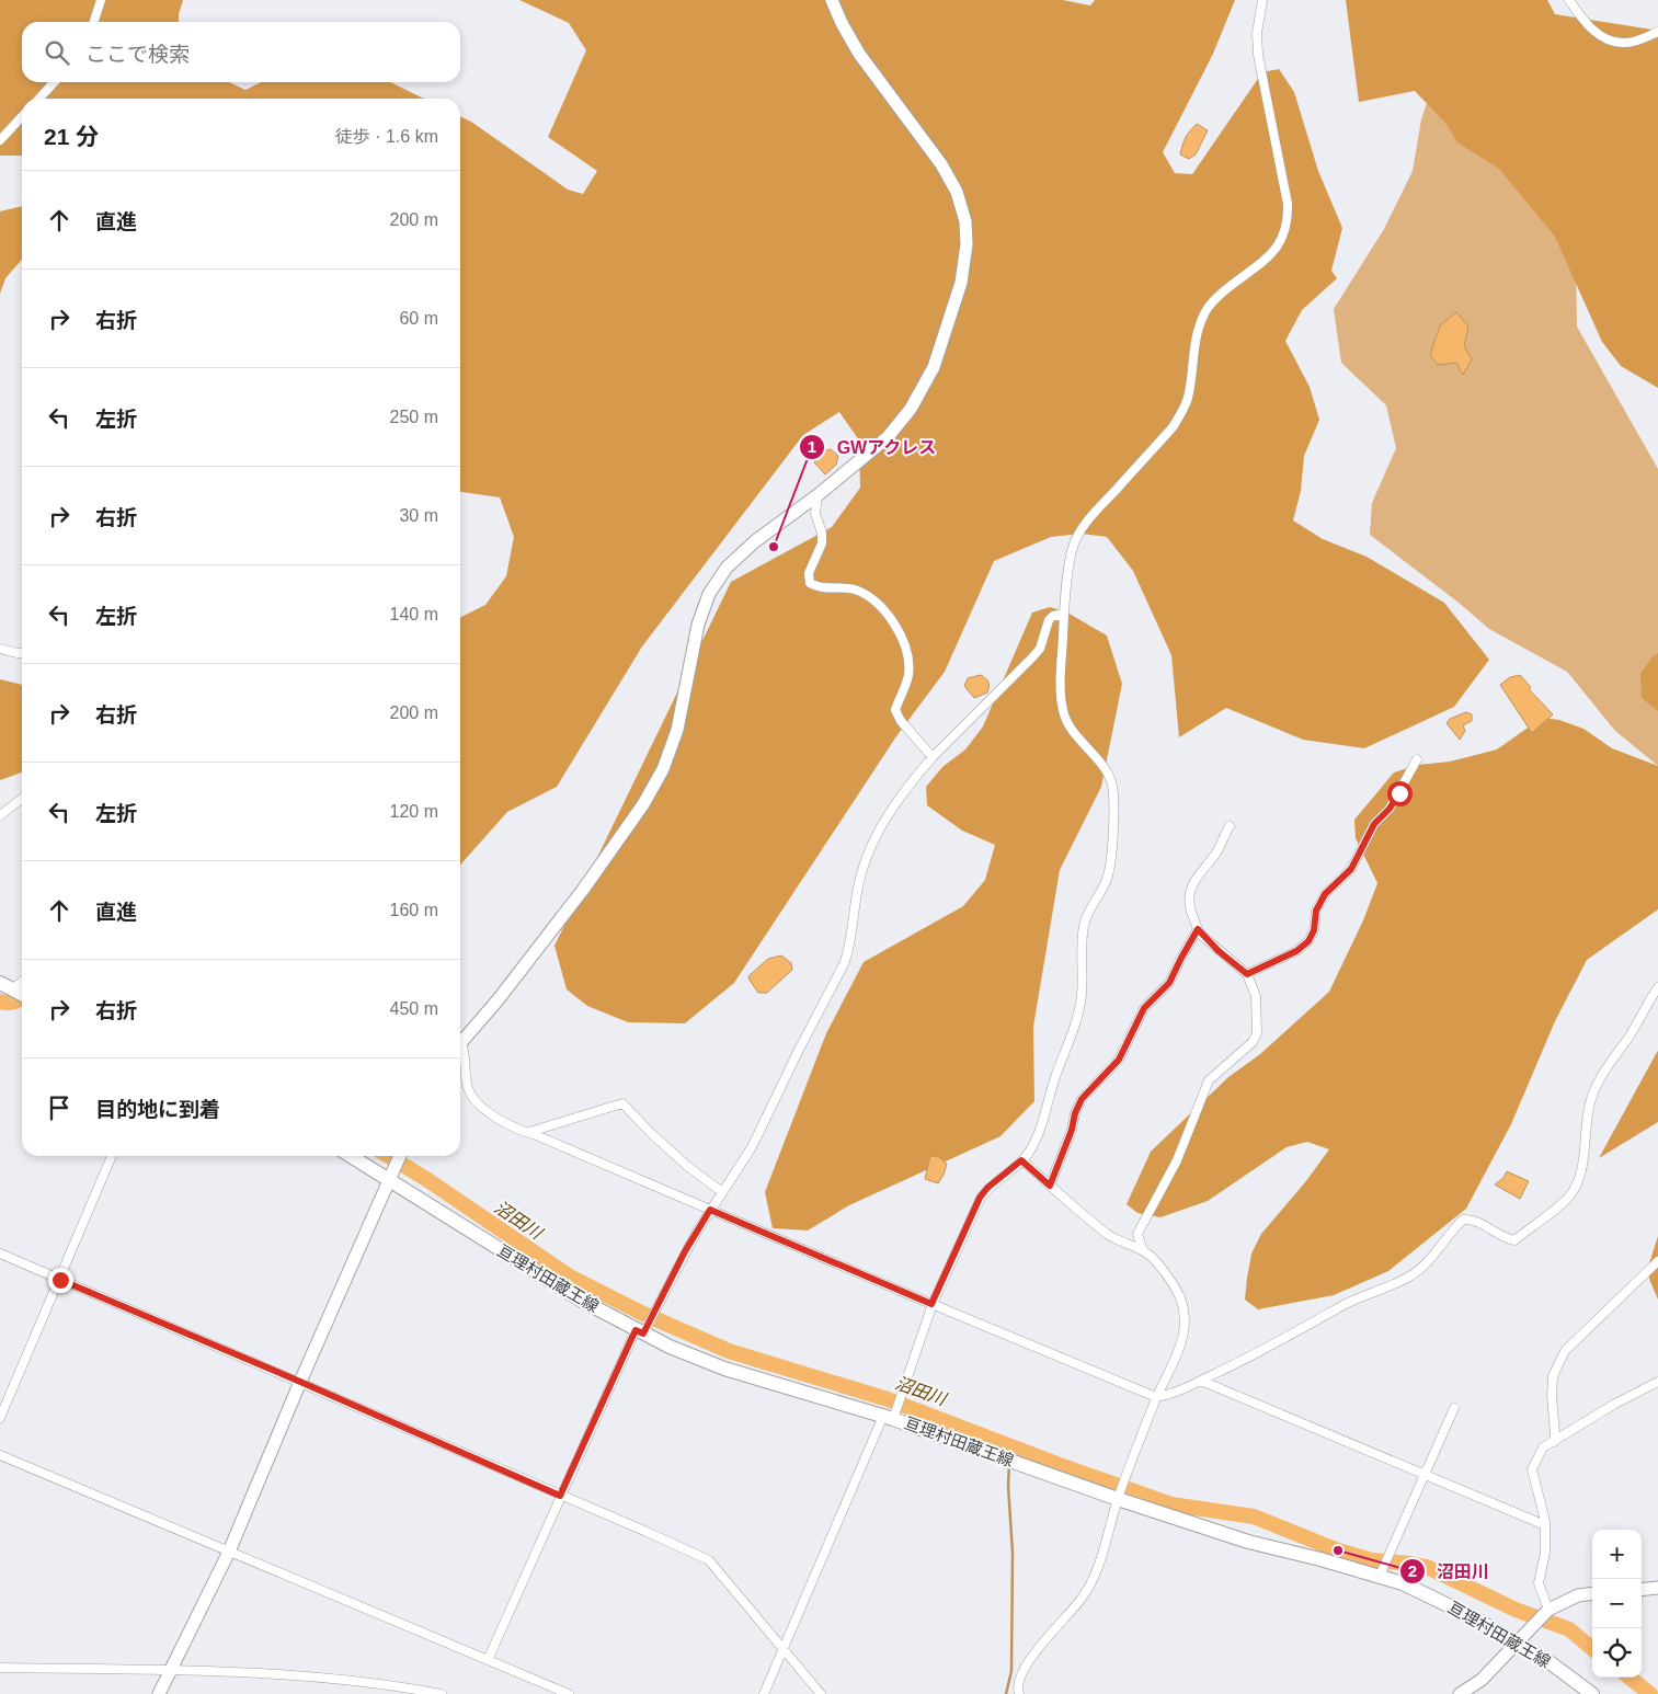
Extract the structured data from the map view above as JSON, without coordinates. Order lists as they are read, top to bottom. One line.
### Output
{"streets":{"main road":["亘理村田蔵王線"]},"water":["沼田川"],"places":["GWアクレス","沼田川"],"page":{"search":"ここで検索","heading":["21 分","徒歩 · 1.6 km"],"list":[["直進","200 m"],["右折","60 m"],["左折","250 m"],["右折","30 m"],["左折","140 m"],["右折","200 m"],["左折","120 m"],["直進","160 m"],["右折","450 m"],"目的地に到着"],"map_buttons":["+","−"]}}
